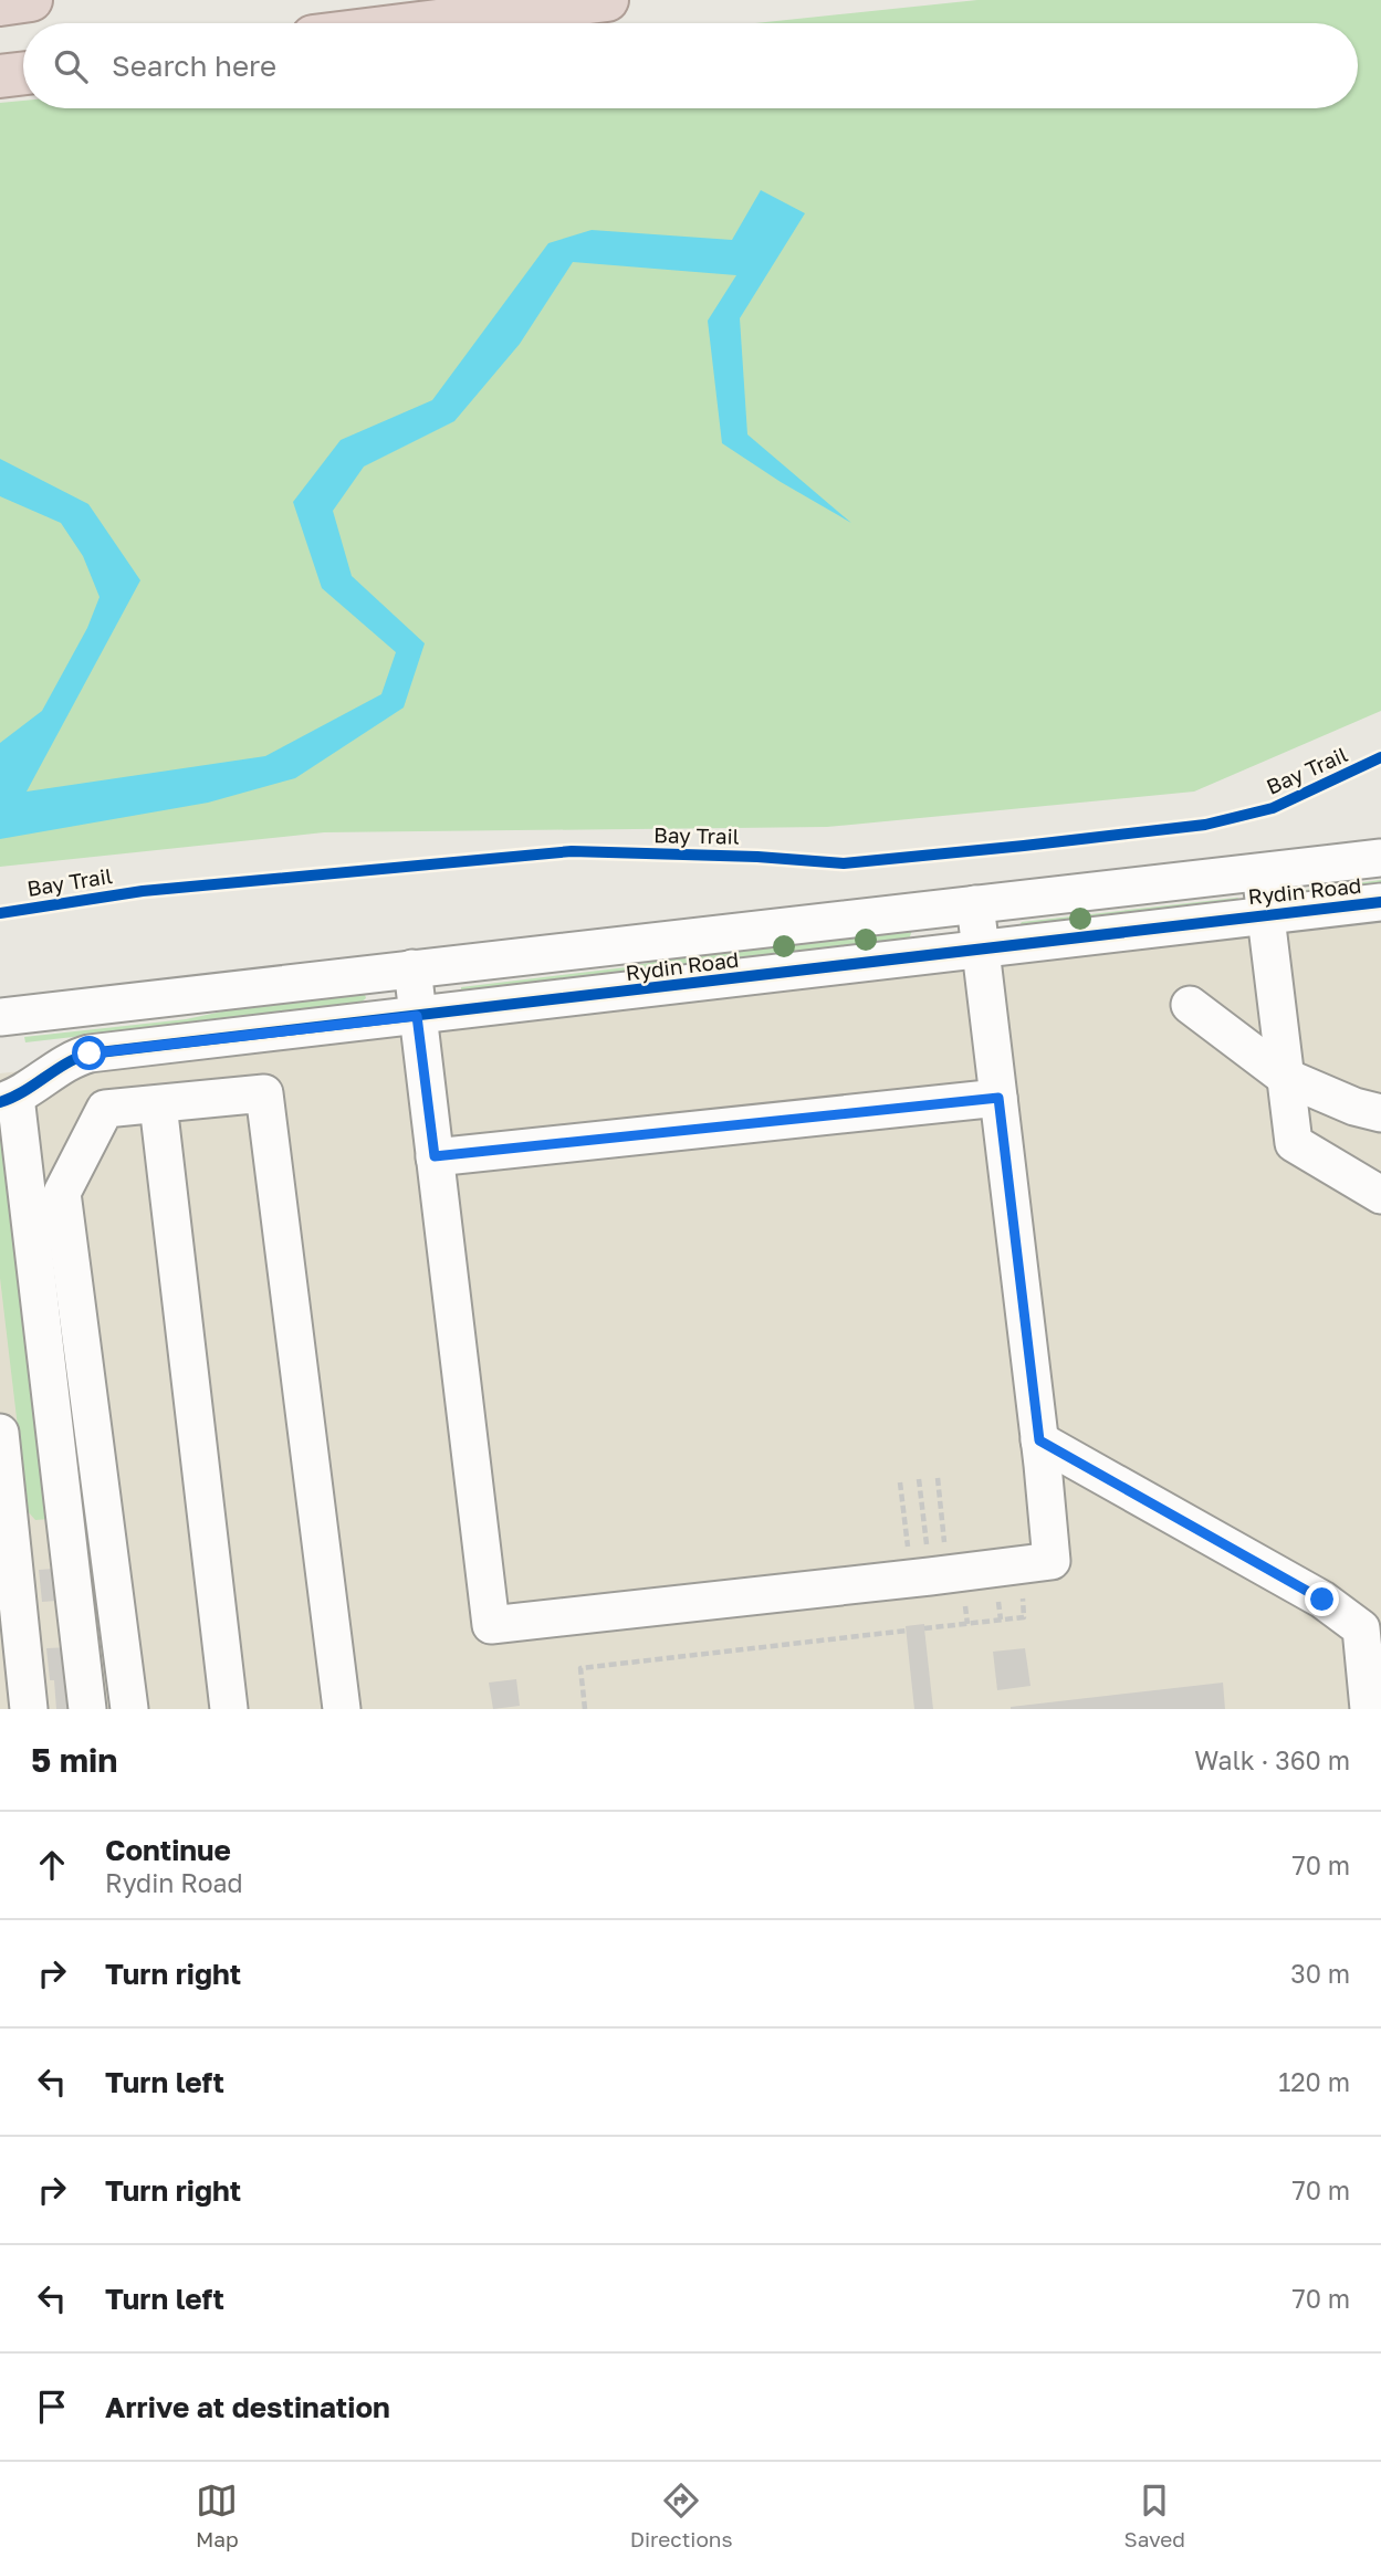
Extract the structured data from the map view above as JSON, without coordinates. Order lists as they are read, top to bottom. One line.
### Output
{"streets":{"street":["Rydin Road"],"cycle path":["Bay Trail"]},"page":{"search":"Search here","heading":["5 min","Walk · 360 m"],"list":[["Continue","Rydin Road","70 m"],["Turn right","30 m"],["Turn left","120 m"],["Turn right","70 m"],["Turn left","70 m"],"Arrive at destination"],"nav":["Map","Directions","Saved"]}}
